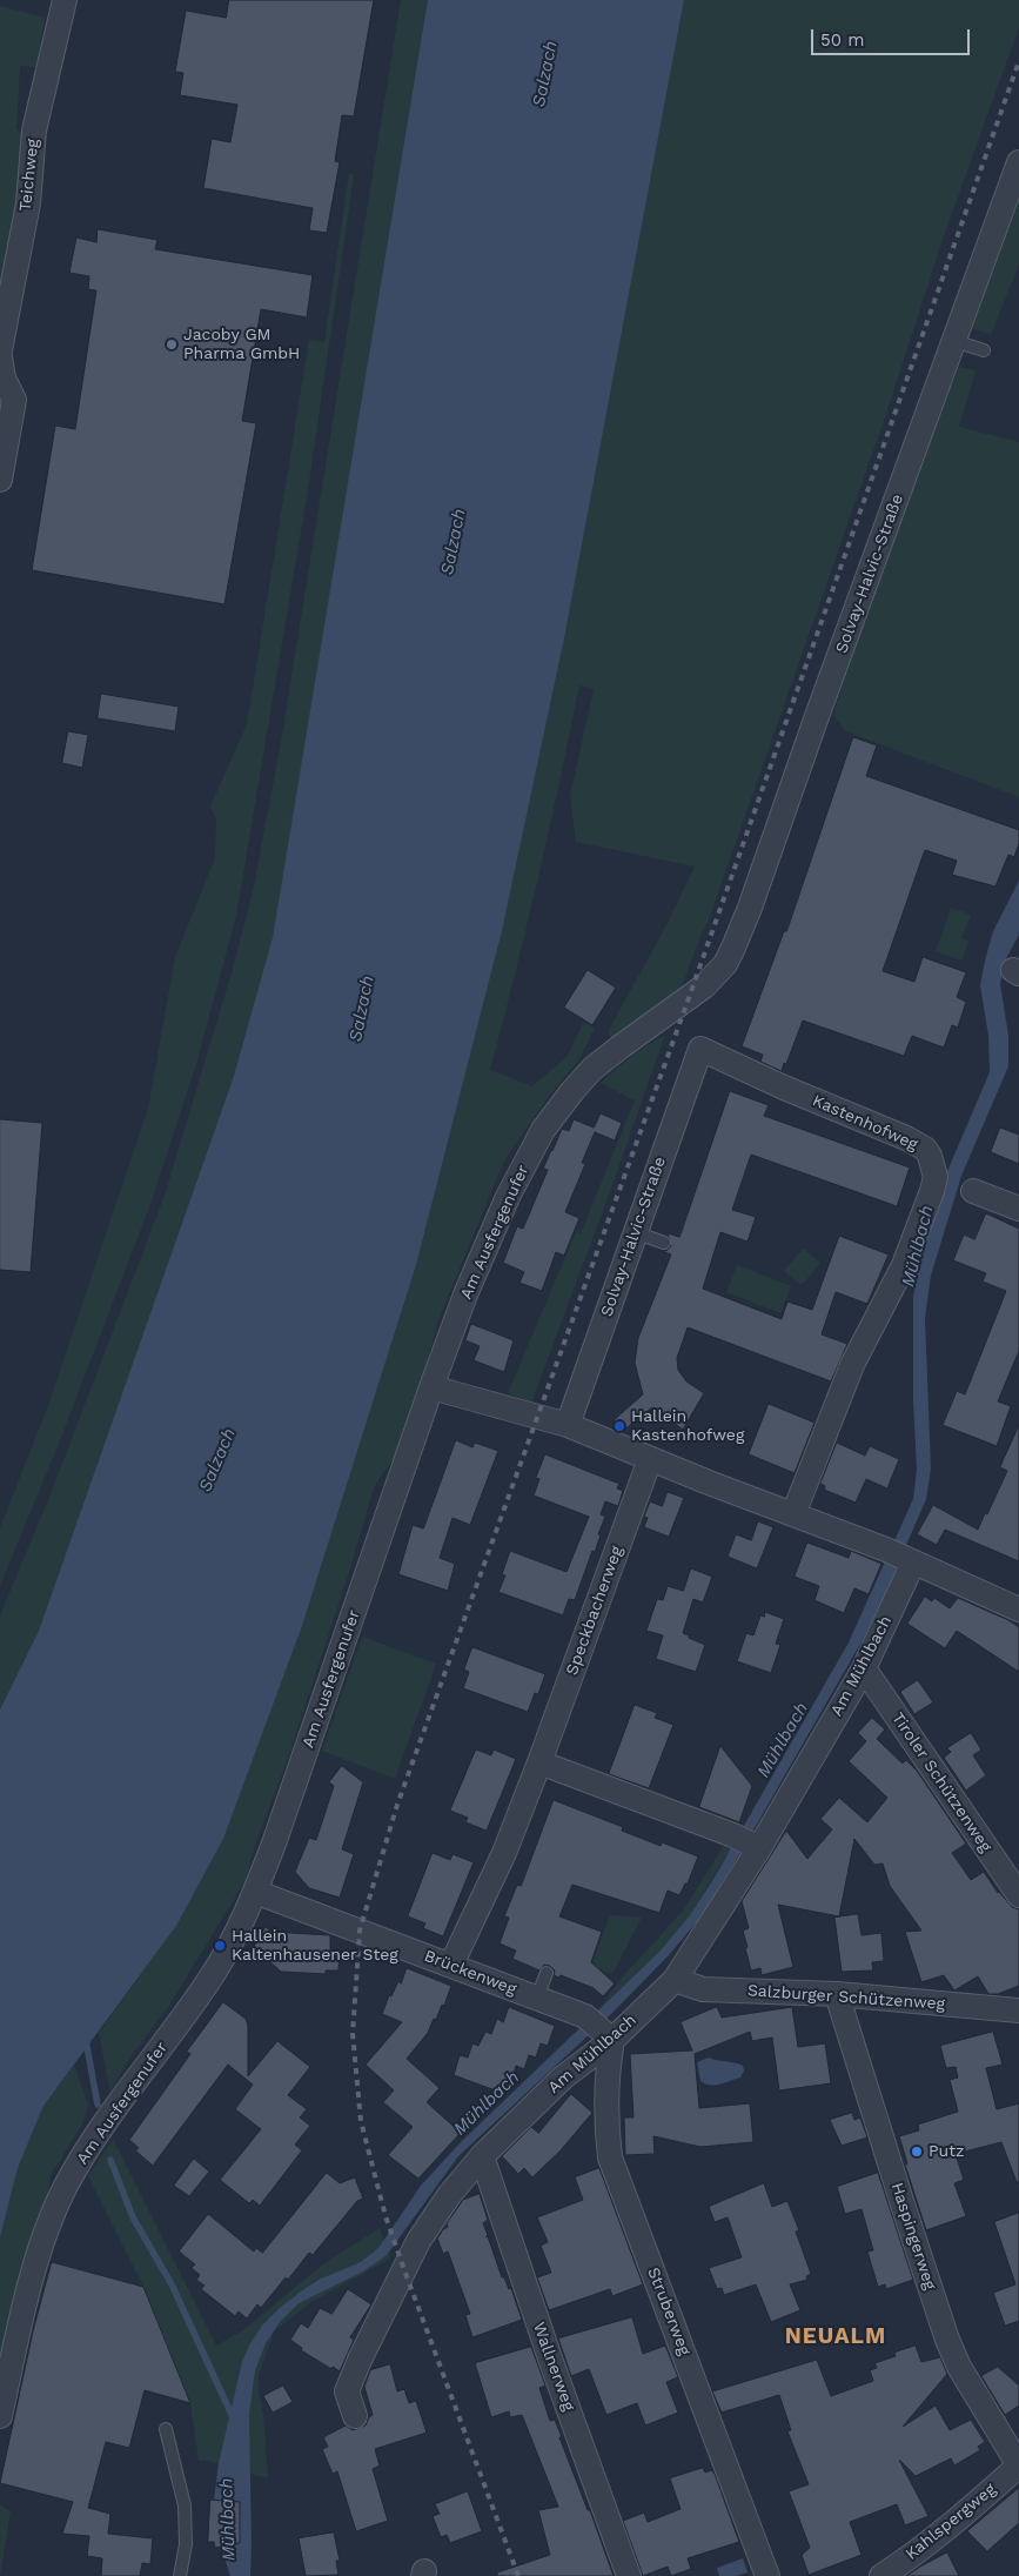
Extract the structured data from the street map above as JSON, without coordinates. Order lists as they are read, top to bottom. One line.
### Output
{"streets":{"street":["Teichweg","Solvay-Halvic-Straße","Kastenhofweg","Am Ausfergenufer","Speckbacherweg","Am Mühlbach","Tiroler Schützenweg","Brückenweg","Salzburger Schützenweg","Haspingerweg","Struberweg","Wallnerweg","Kahlspergweg"]},"crossings":[["Solvay-Halvic-Straße","Kastenhofweg"],["Solvay-Halvic-Straße","Am Ausfergenufer"],["Am Ausfergenufer","Brückenweg"],["Speckbacherweg","Brückenweg"],["Am Mühlbach","Tiroler Schützenweg"],["Am Mühlbach","Brückenweg"],["Am Mühlbach","Salzburger Schützenweg"],["Am Mühlbach","Struberweg"],["Am Mühlbach","Wallnerweg"],["Brückenweg","Struberweg"],["Salzburger Schützenweg","Haspingerweg"],["Haspingerweg","Kahlspergweg"]],"districts":["NEUALM"],"water":["Salzach","Mühlbach"],"places":["Jacoby GM Pharma GmbH","Hallein Kastenhofweg","Hallein Kaltenhausener Steg","Putz"],"scale_bar":"50 m"}
